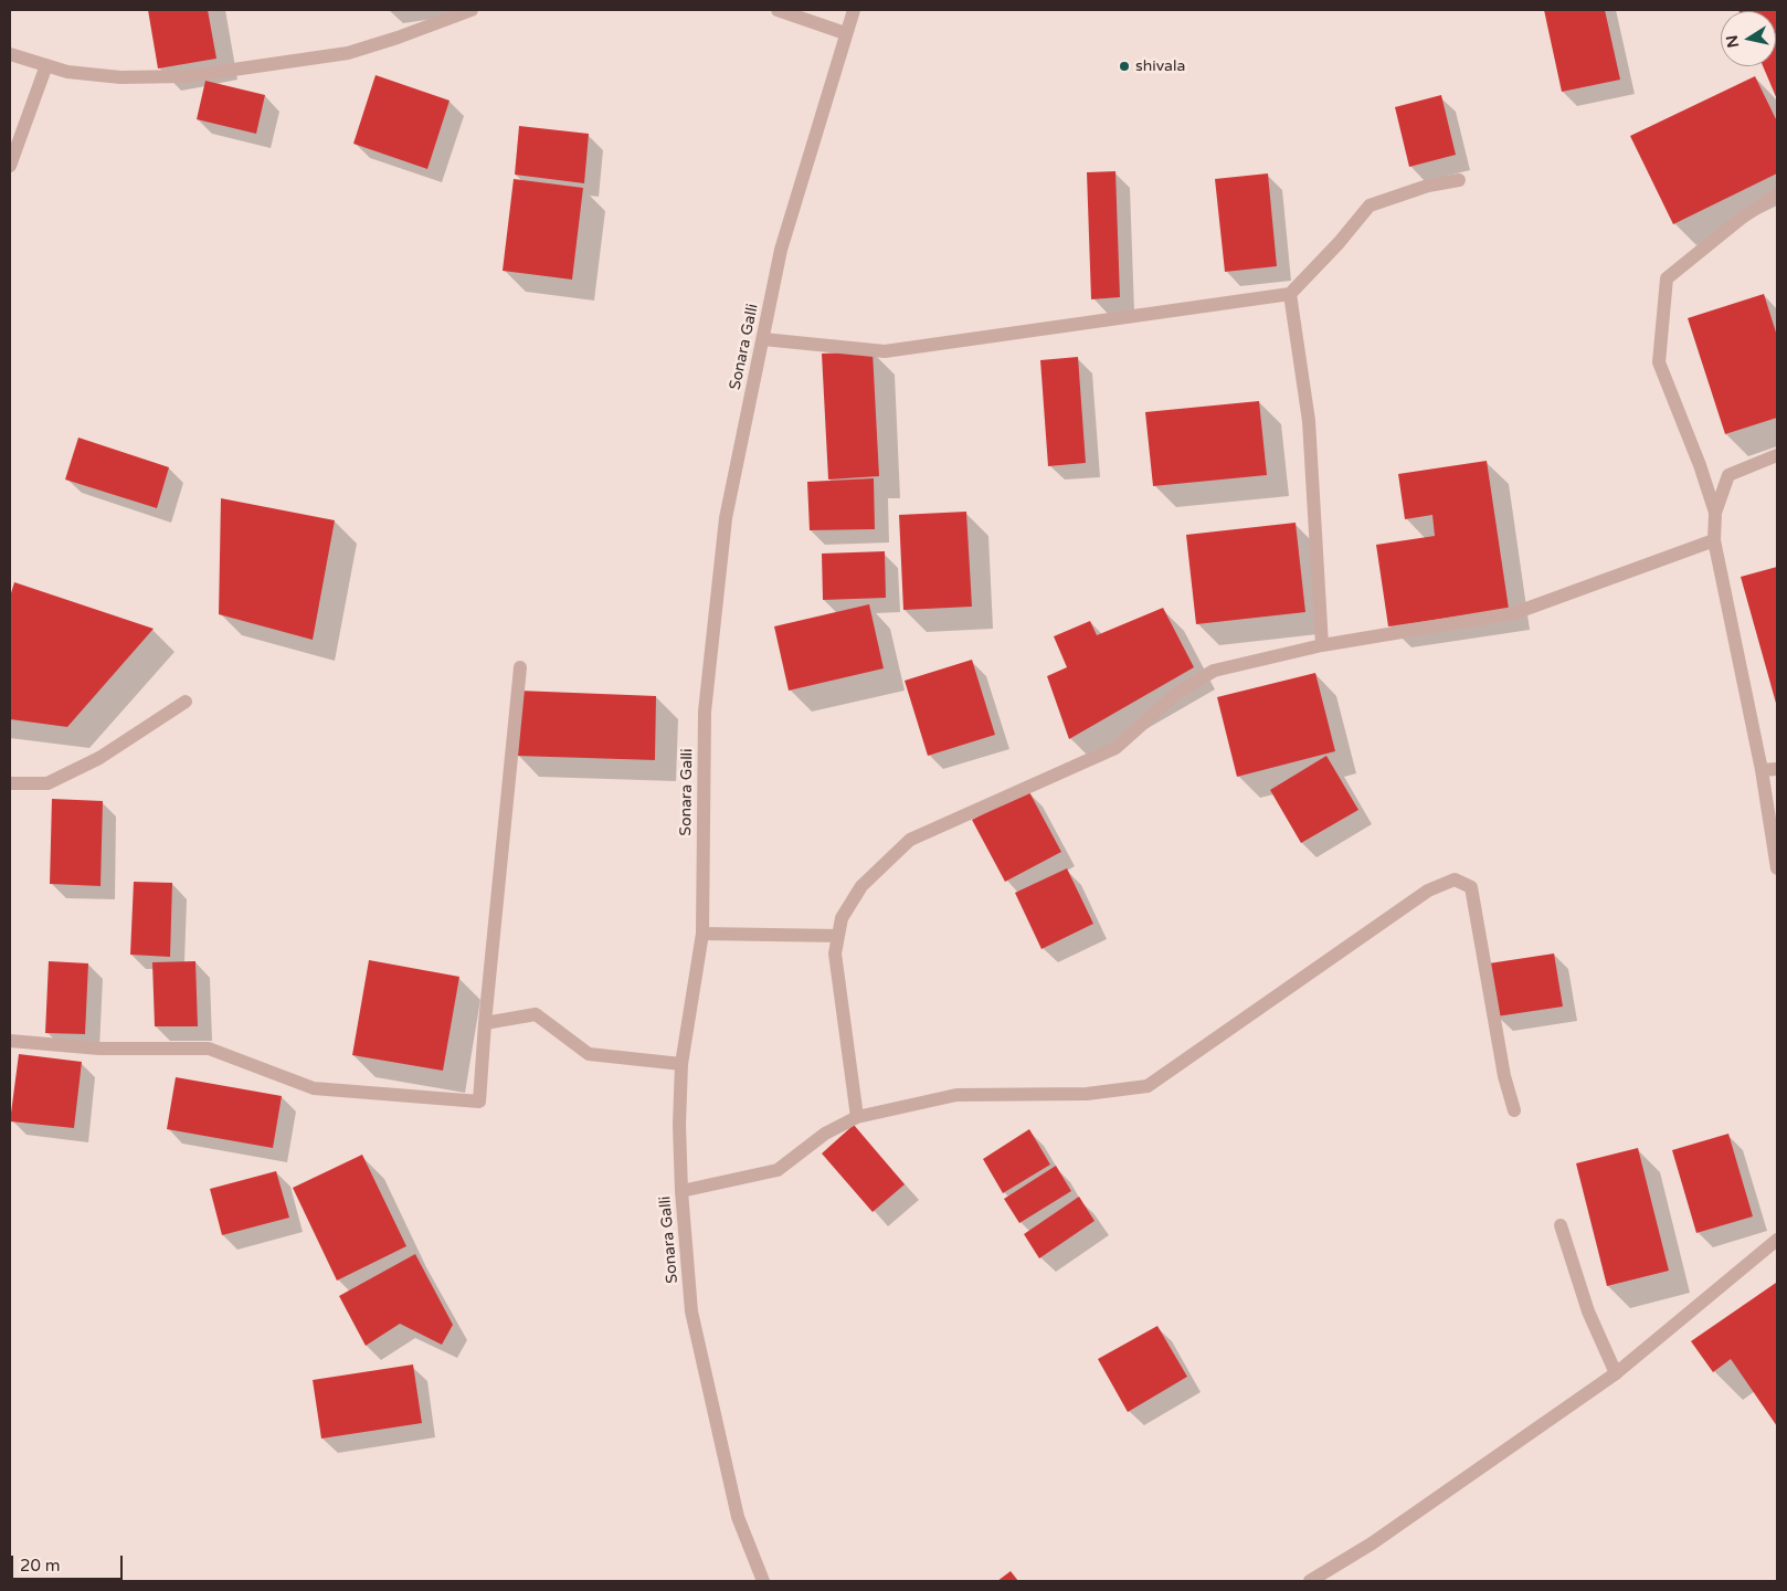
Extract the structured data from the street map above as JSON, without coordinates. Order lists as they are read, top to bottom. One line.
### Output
{"streets":{"street":["Sonara Galli"]},"places":["shivala"],"scale_bar":"20 m","north":"left"}
